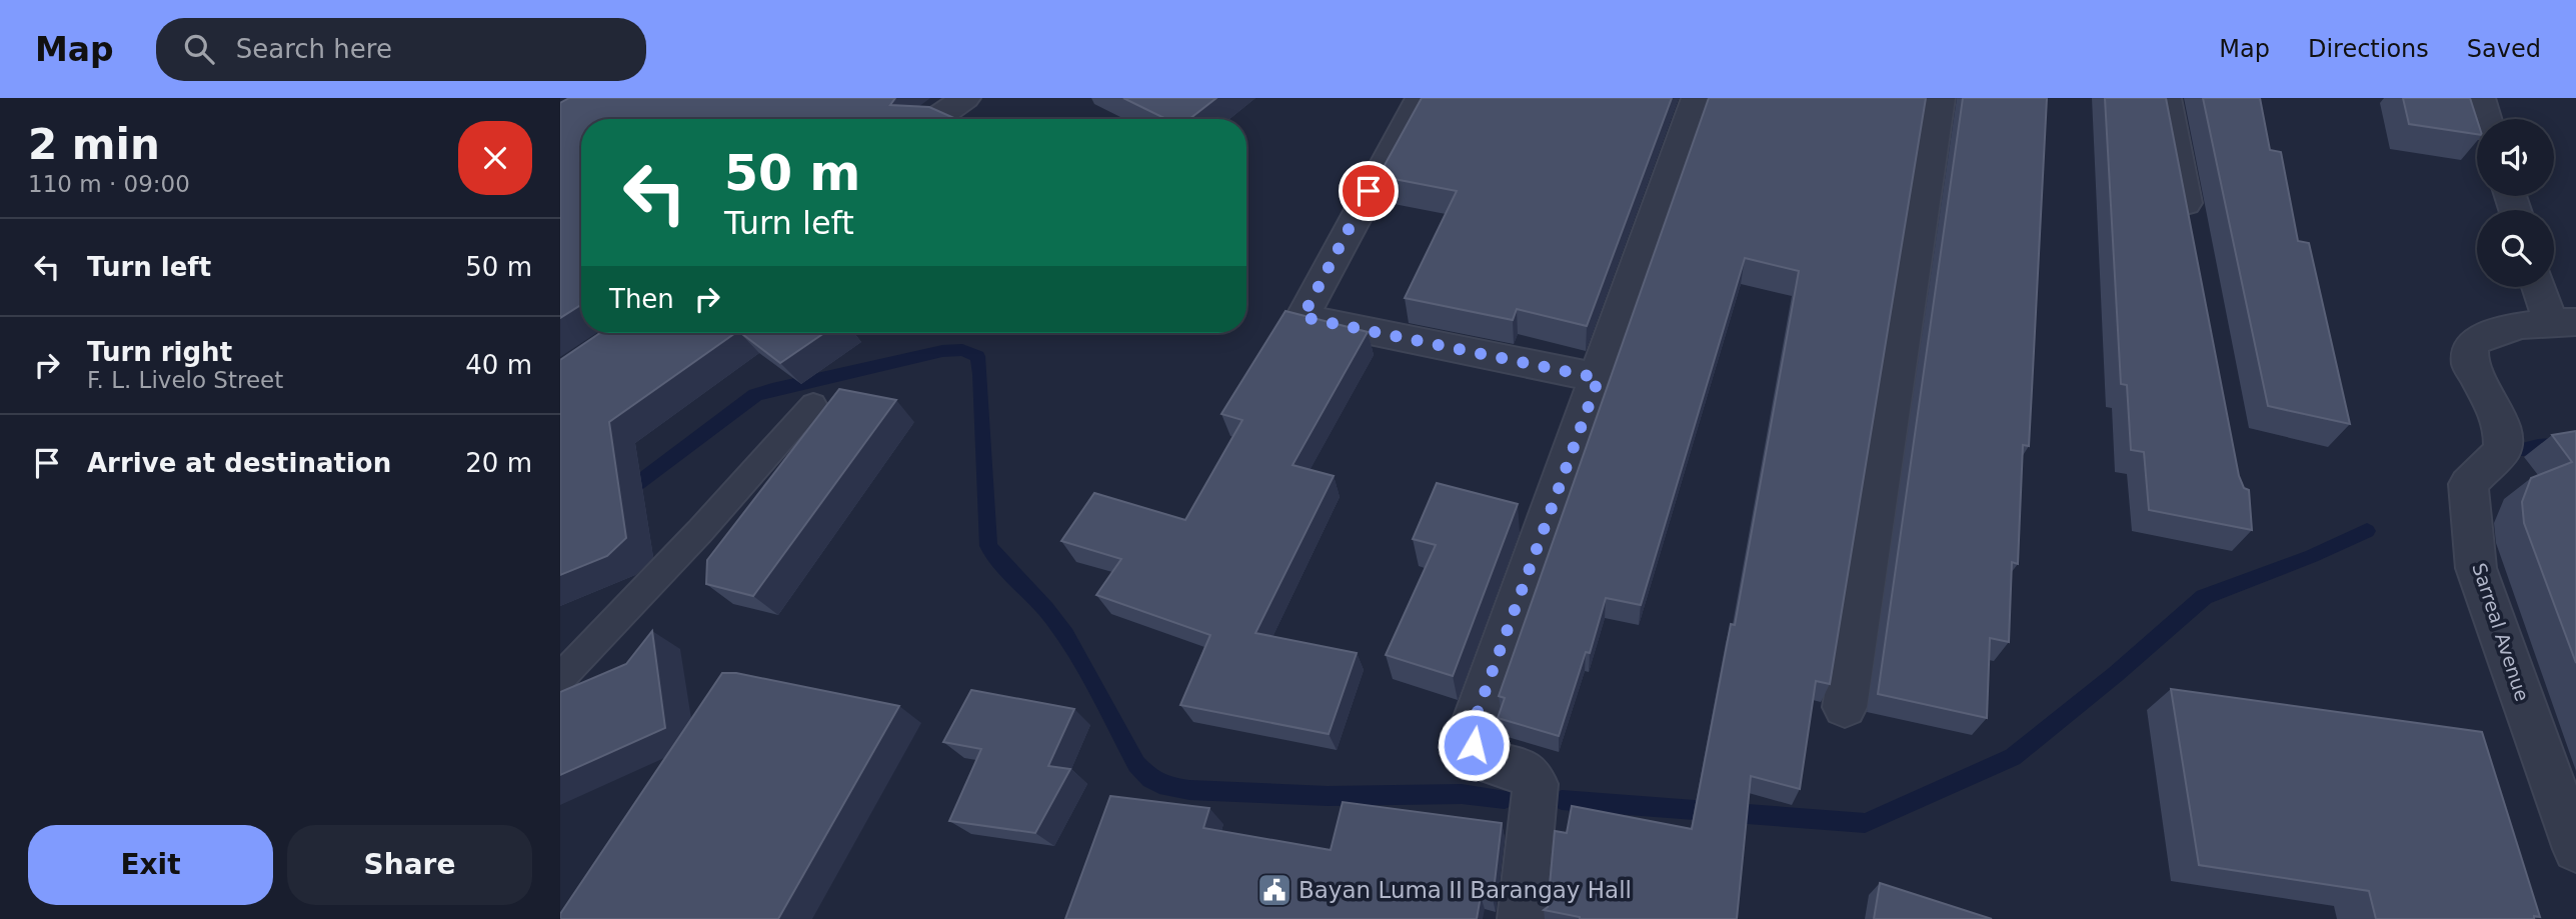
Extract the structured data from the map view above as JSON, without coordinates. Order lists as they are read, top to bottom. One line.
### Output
{"streets":{"street":["Sarreal Avenue"]},"places":{"public building":["Bayan Luma II Barangay Hall"]},"page":{"header":"Map","search":"Search here","nav":["Map","Directions","Saved"],"heading":["2 min","110 m · 09:00"],"turn":["50 m","Turn left"],"list":[{"name":"Turn left","value":"50 m"},{"name":"Turn right","note":"F. L. Livelo Street","value":"40 m"},{"name":"Arrive at destination","value":"20 m"}],"then":"Then","buttons":["Exit","Share"]}}
